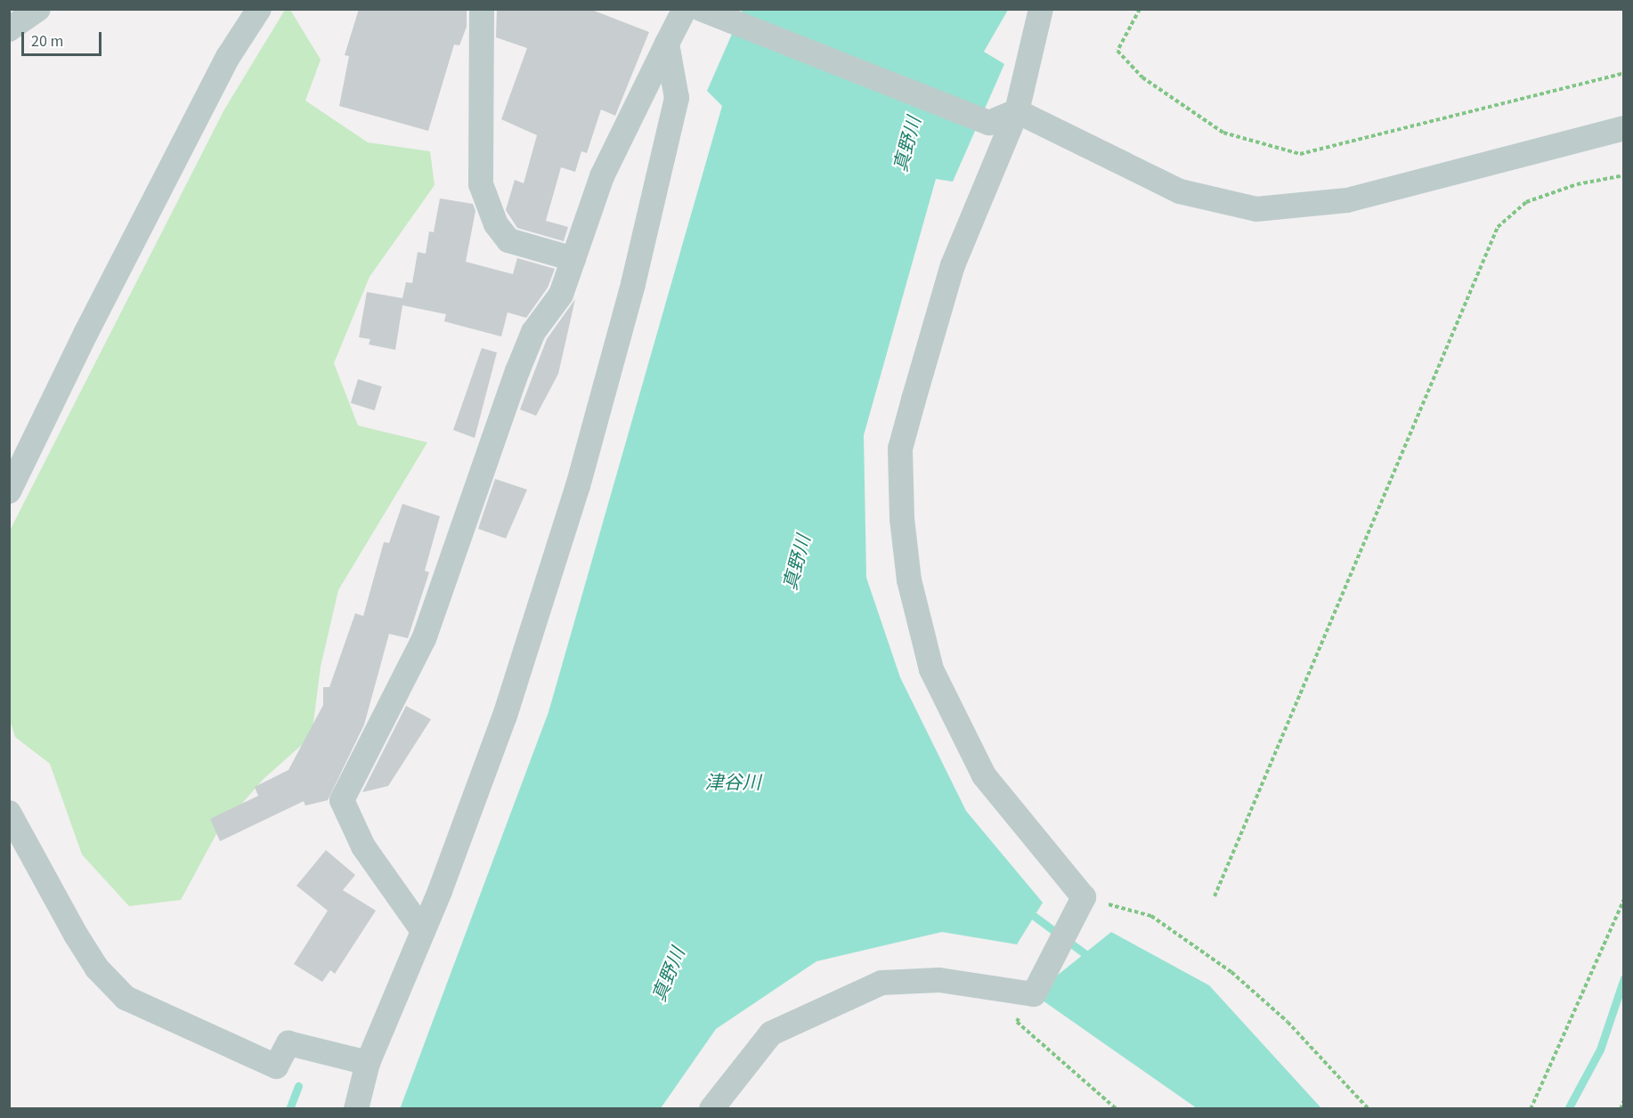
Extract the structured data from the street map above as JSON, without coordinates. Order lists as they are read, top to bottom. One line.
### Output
{"water":["真野川","津谷川"],"scale_bar":"20 m"}
